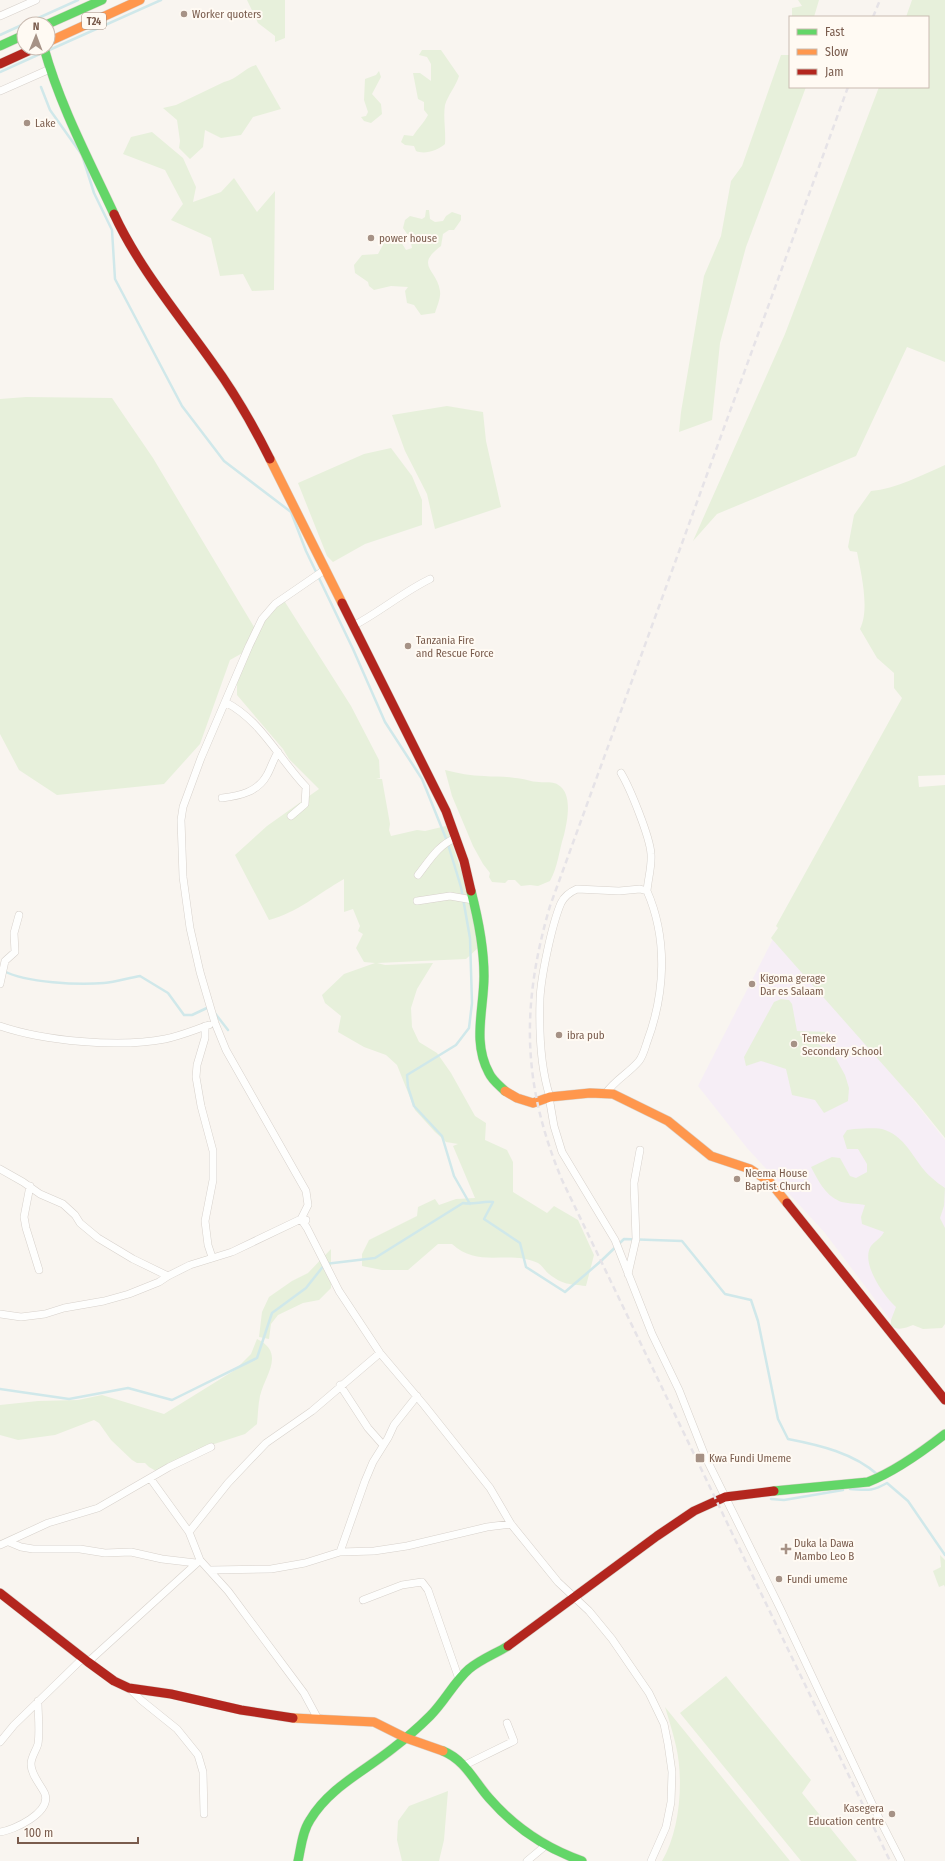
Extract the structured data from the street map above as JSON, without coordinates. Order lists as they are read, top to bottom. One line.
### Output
{"streets":{"main road":["T24"]},"places":{"other":["Worker quoters","Lake","power house","Tanzania Fire and Rescue Force","Kigoma gerage Dar es Salaam","ibra pub","Temeke Secondary School","Neema House Baptist Church","Fundi umeme","Kasegera Education centre"],"transit":["Kwa Fundi Umeme"],"health":["Duka la Dawa Mambo Leo B"]},"legend":["Fast","Slow","Jam"],"scale_bar":"100 m","north":"top"}
